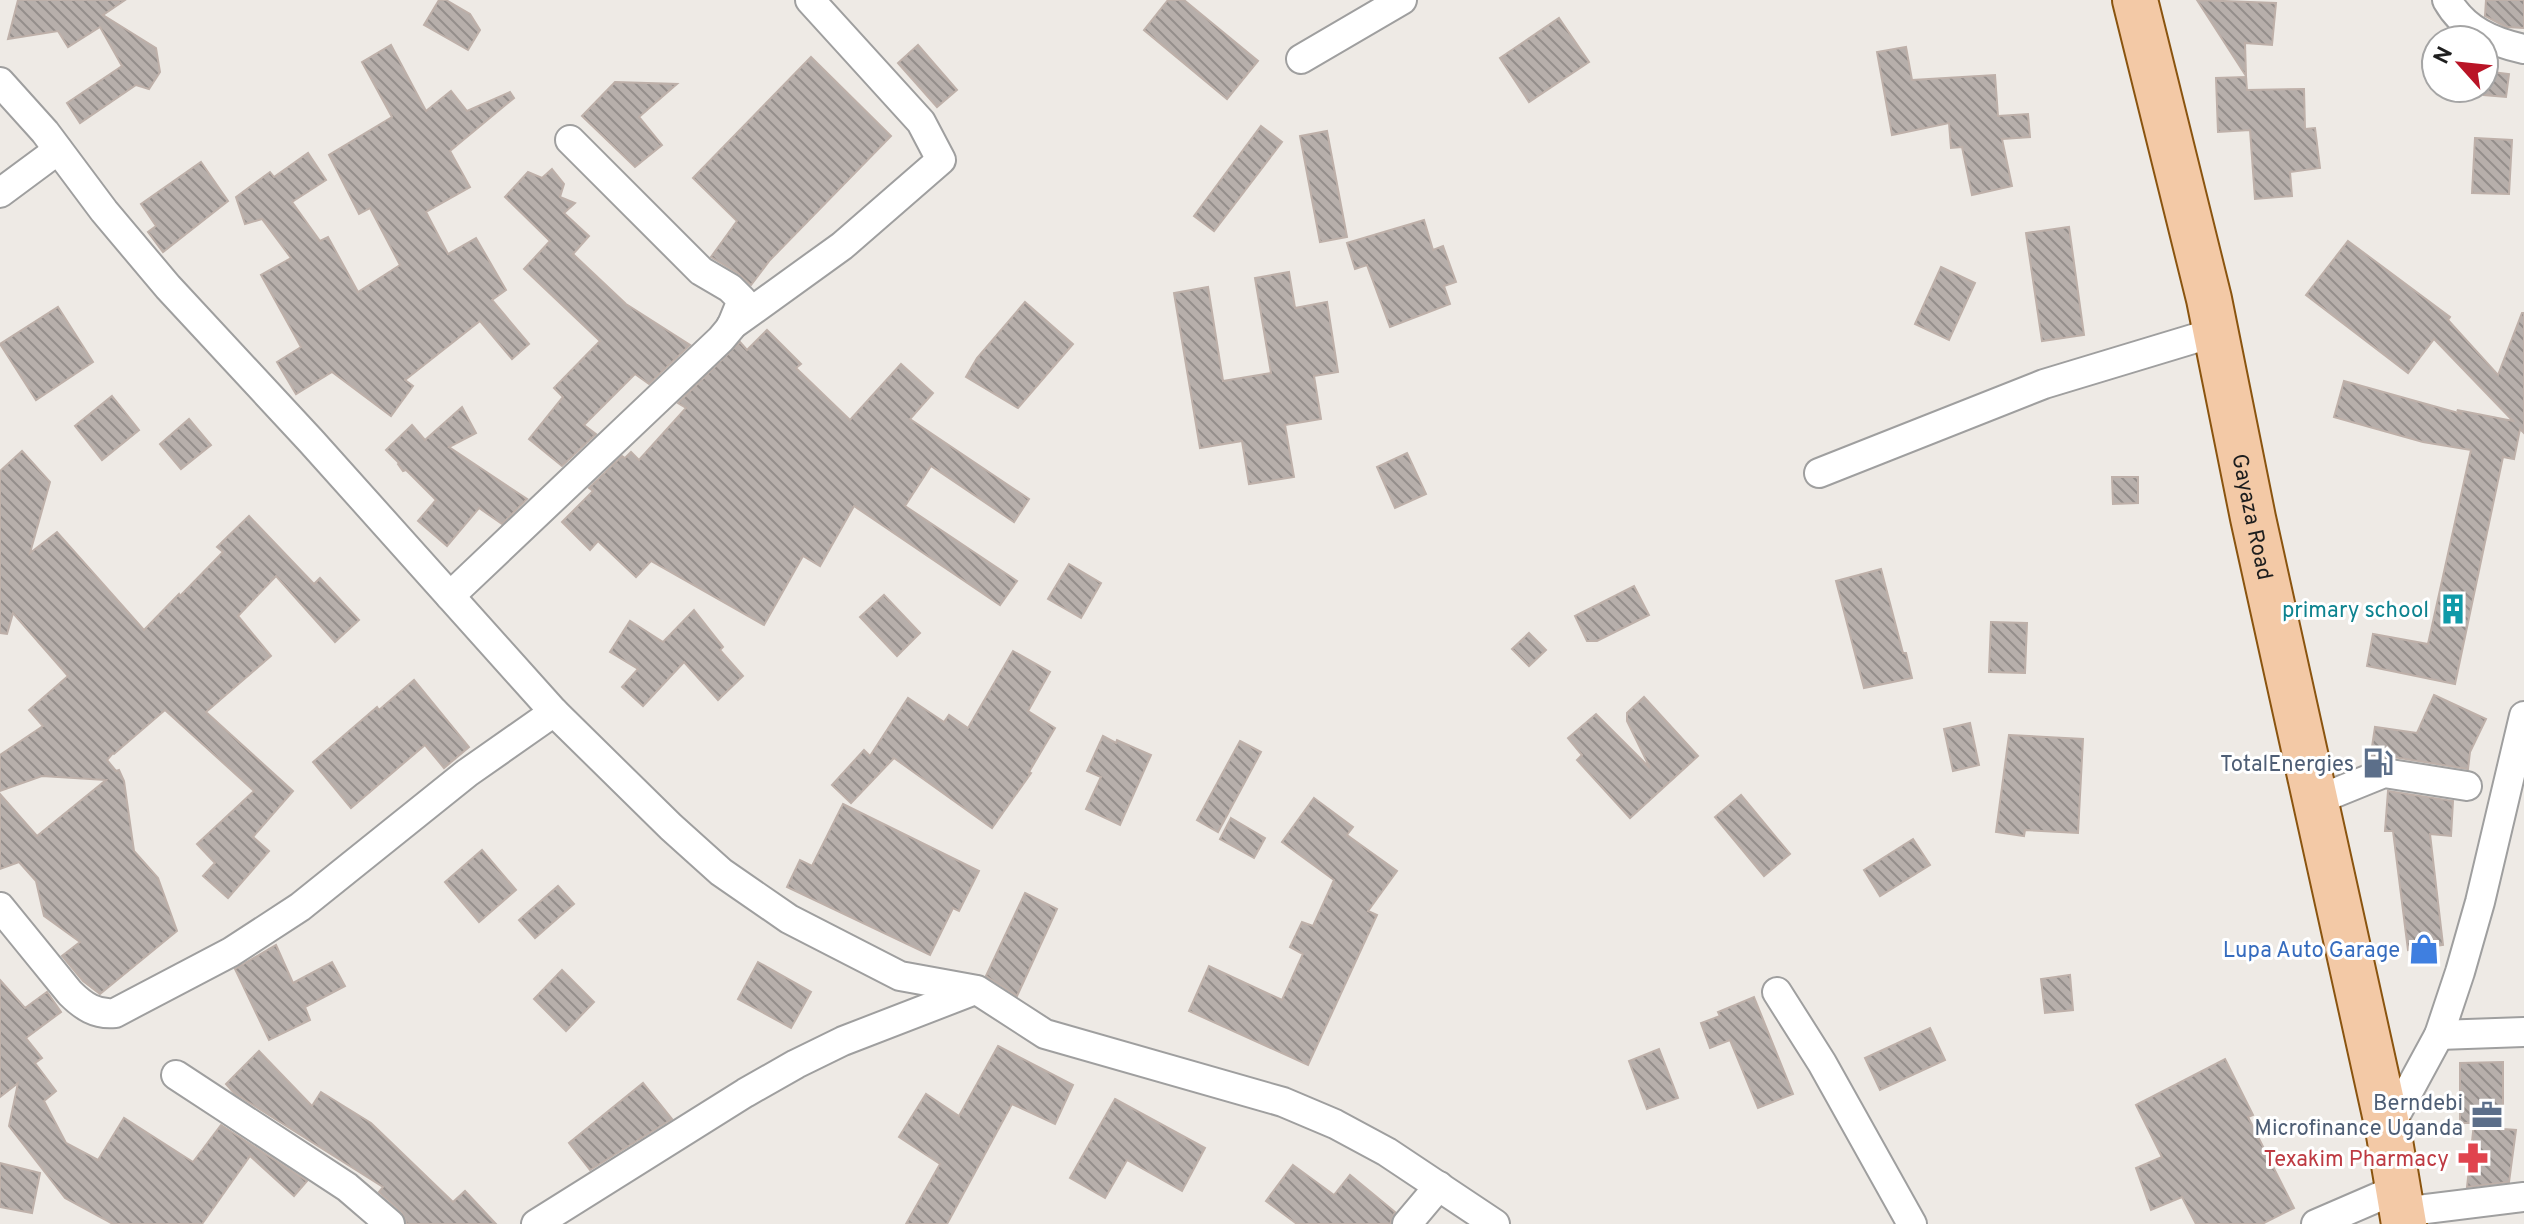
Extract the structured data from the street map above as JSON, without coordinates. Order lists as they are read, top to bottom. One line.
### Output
{"streets":{"main road":["Gayaza Road"]},"places":{"building":["primary school"],"fuel station":["TotalEnergies"],"shop":["Lupa Auto Garage"],"office":["Berndebi Microfinance Uganda"],"pharmacy":["Texakim Pharmacy"]},"north":"top left"}
